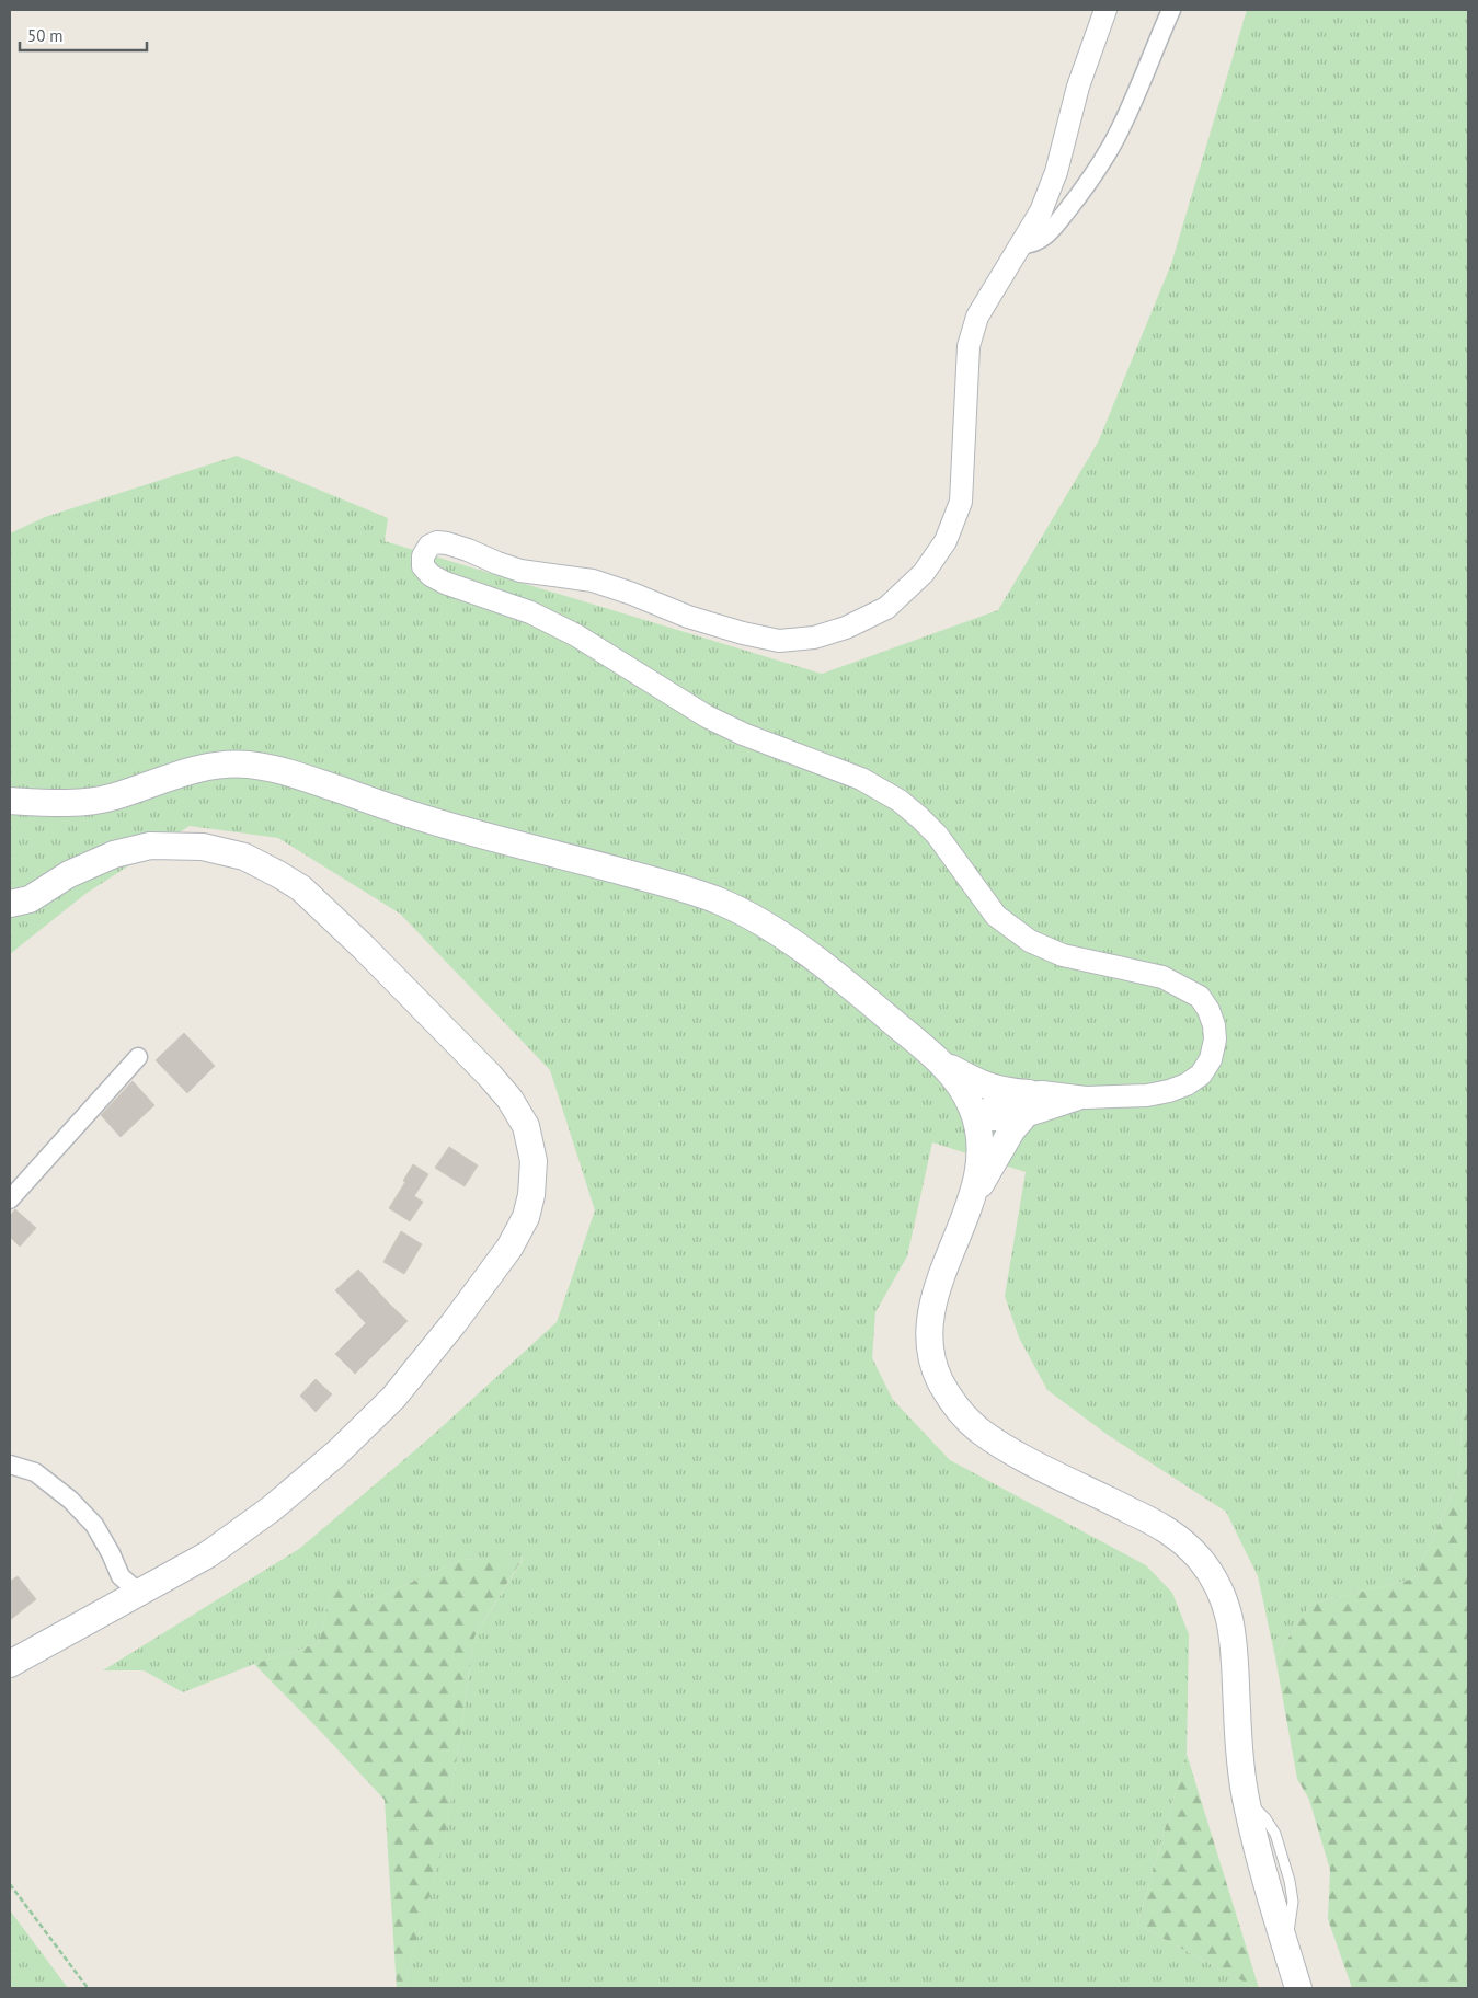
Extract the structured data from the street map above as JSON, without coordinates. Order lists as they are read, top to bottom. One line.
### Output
{"scale_bar":"50 m"}
